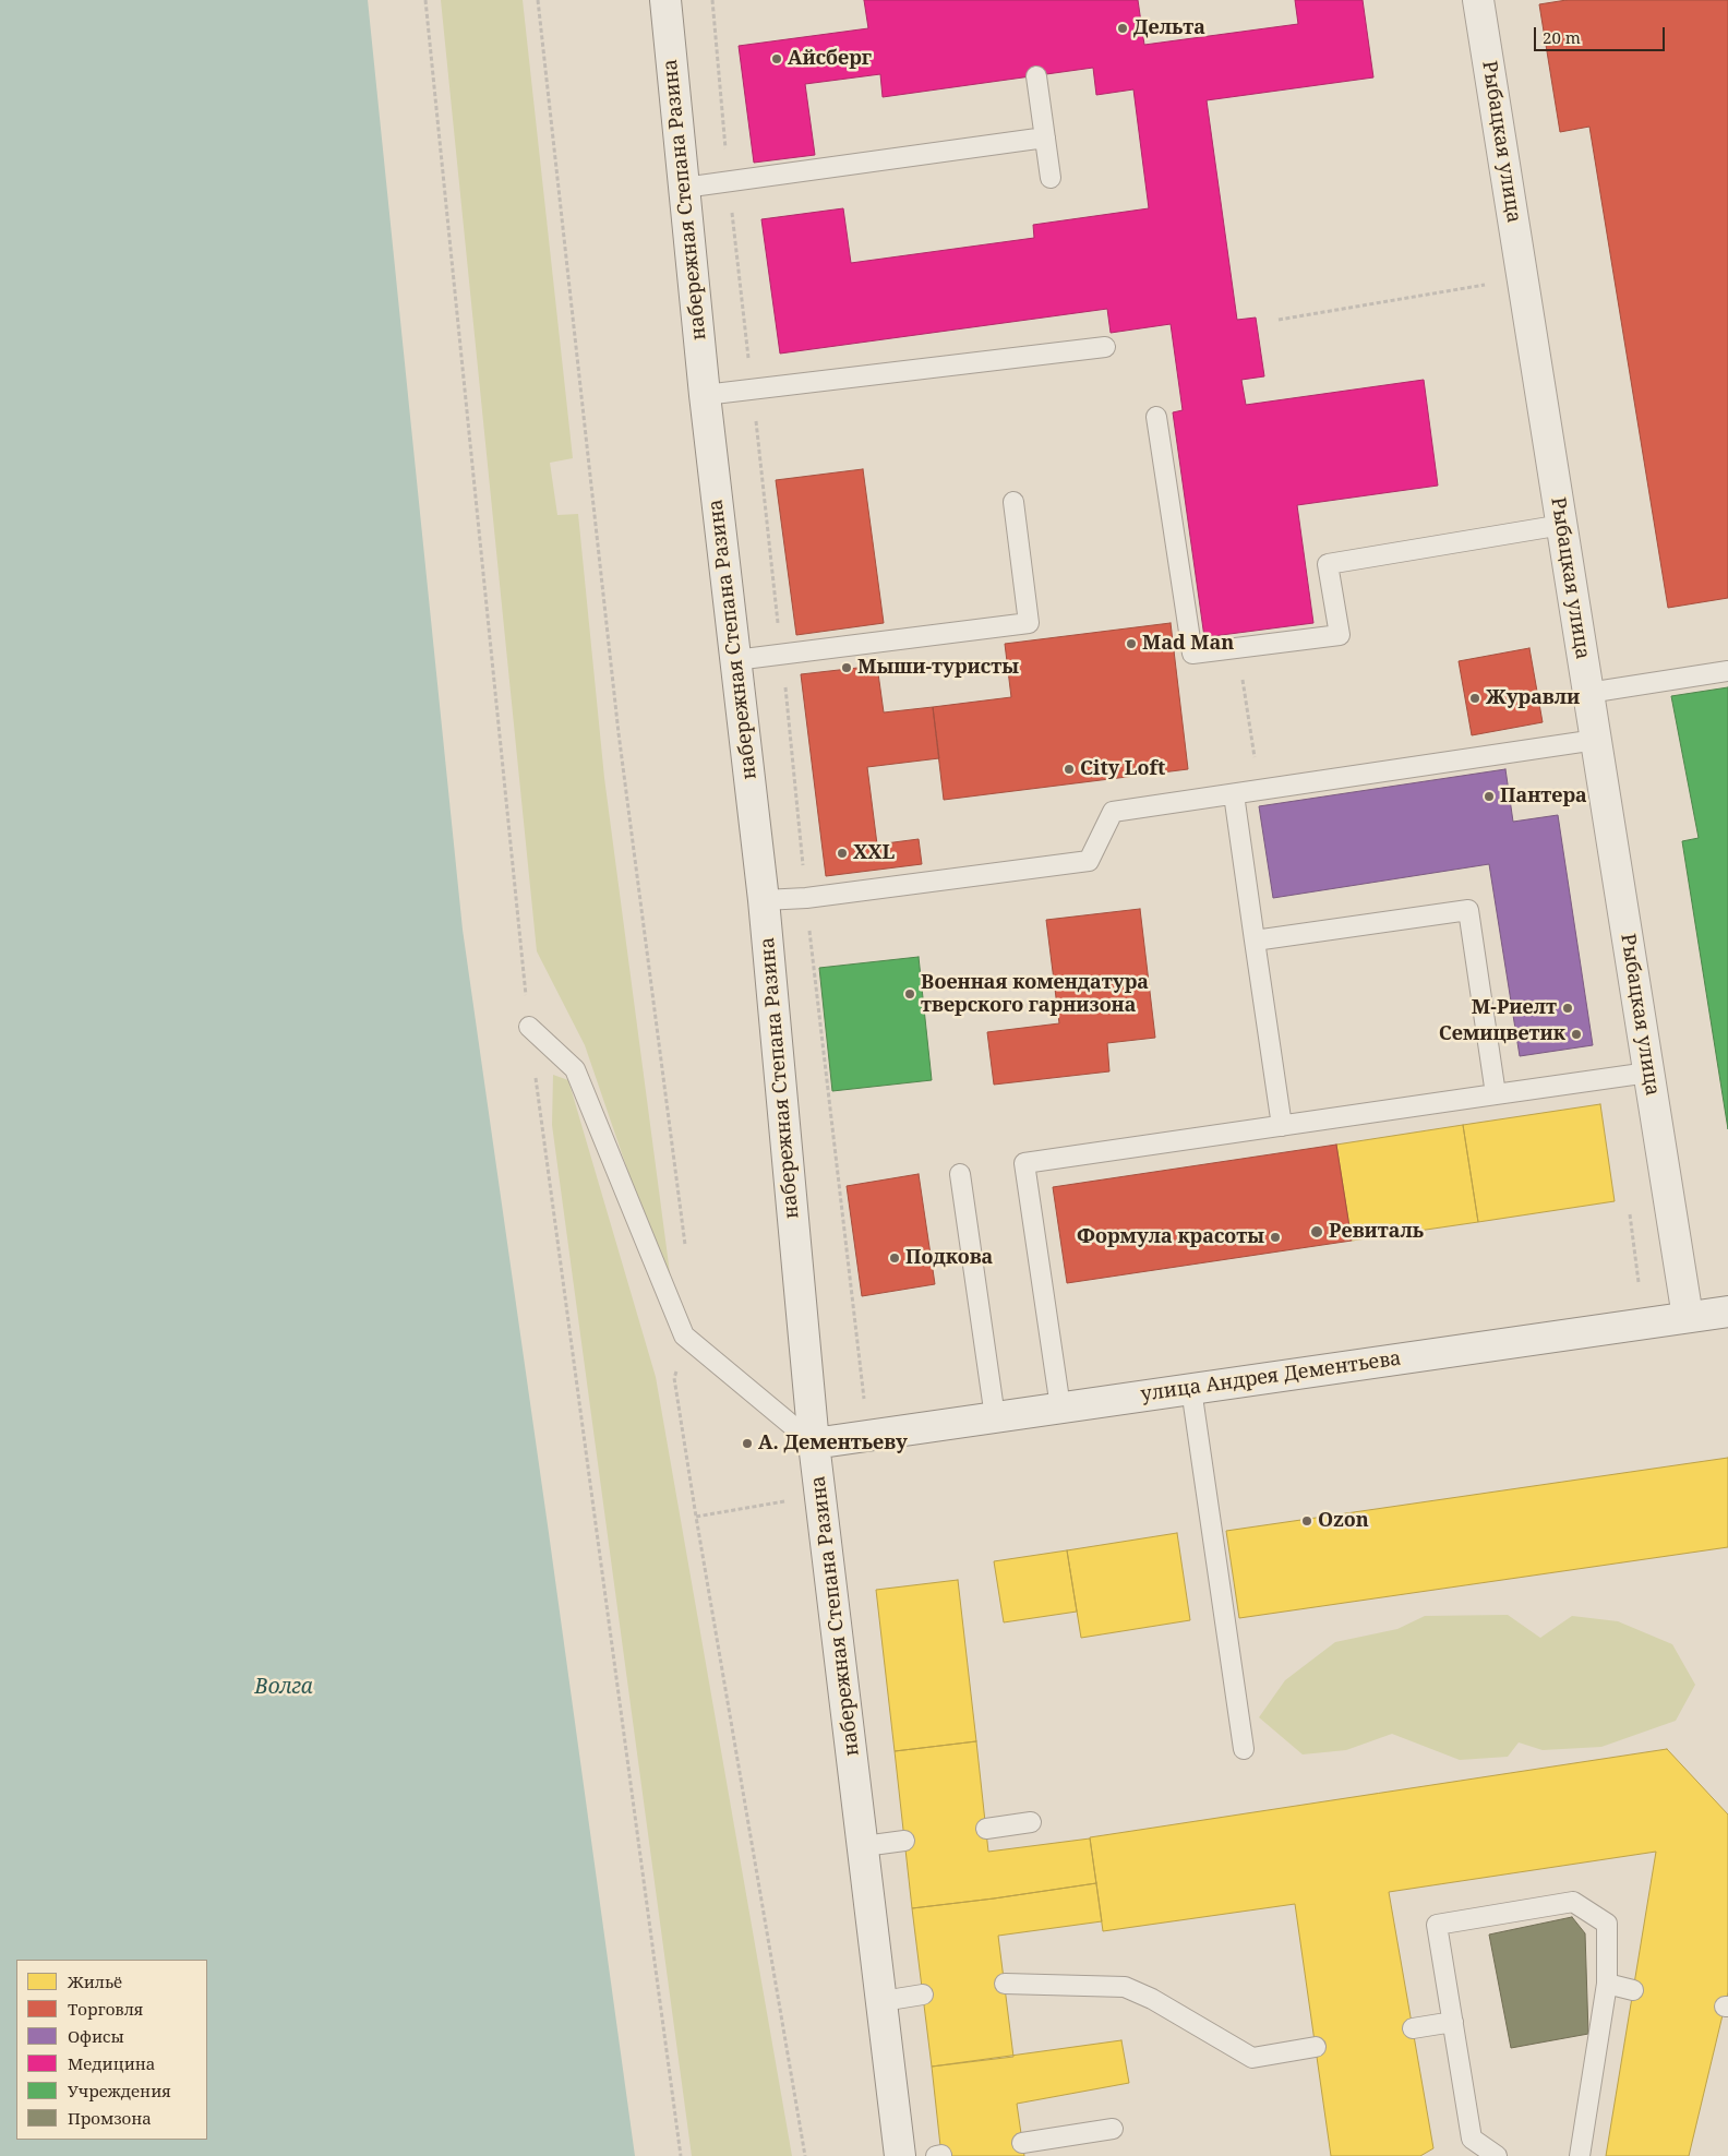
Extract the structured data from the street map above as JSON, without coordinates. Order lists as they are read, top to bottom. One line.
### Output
{"streets":{"street":["Рыбацкая улица","набережная Степана Разина","улица Андрея Дементьева"]},"crossings":[["Рыбацкая улица","улица Андрея Дементьева"],["набережная Степана Разина","улица Андрея Дементьева"]],"water":["Волга"],"places":["Дельта","Айсберг","Mad Man","Мыши-туристы","Журавли","City Loft","Пантера","XXL","Военная комендатура тверского гарнизона","М-Риелт","Семицветик","Ревиталь","Формула красоты","Подкова","А. Дементьеву","Ozon"],"legend":["Жильё","Торговля","Офисы","Медицина","Учреждения","Промзона"],"scale_bar":"20 m"}
